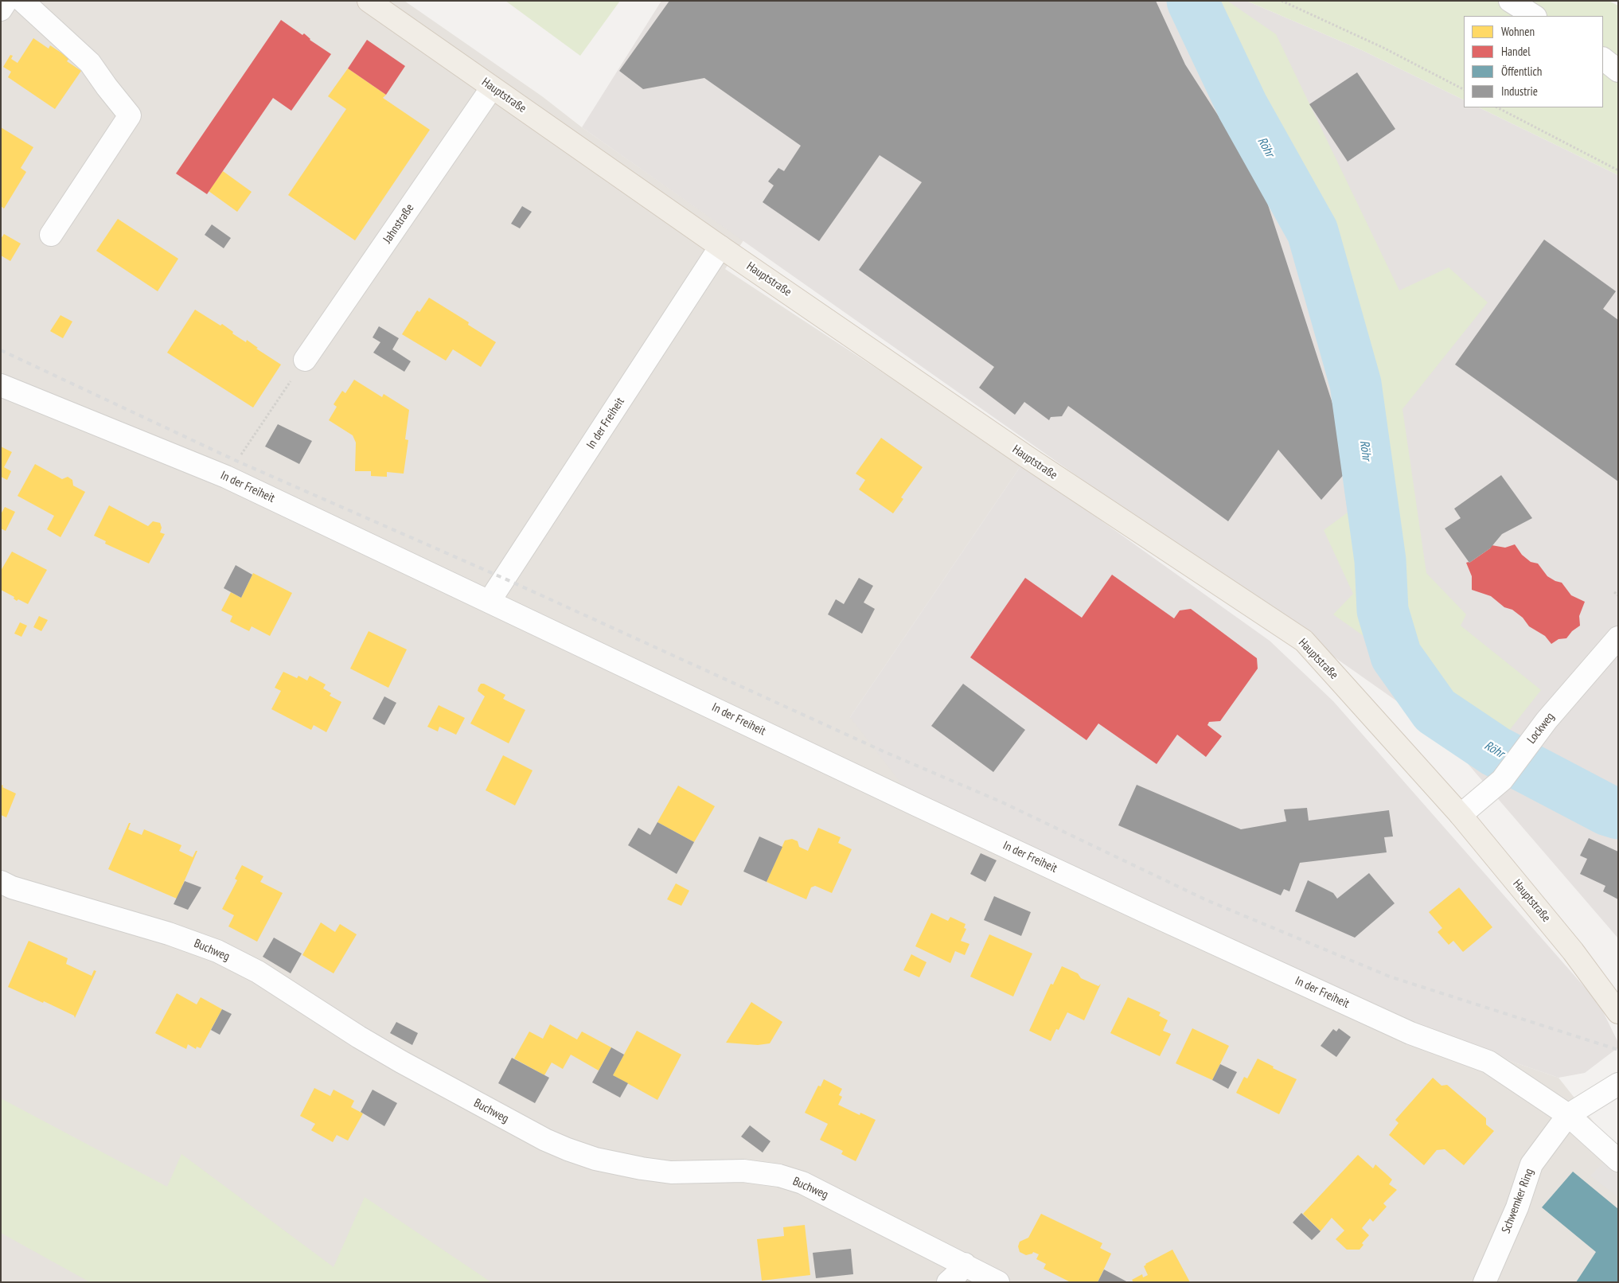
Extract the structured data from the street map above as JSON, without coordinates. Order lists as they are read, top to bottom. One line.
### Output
{"streets":{"main road":["Hauptstraße"],"street":["Jahnstraße","In der Freiheit","Lockweg","Buchweg","Schwemker Ring"]},"crossings":[["Hauptstraße","Jahnstraße"],["Hauptstraße","In der Freiheit"],["Hauptstraße","Lockweg"],["In der Freiheit","Schwemker Ring"]],"water":["Röhr"],"legend":["Wohnen","Handel","Öffentlich","Industrie"]}
